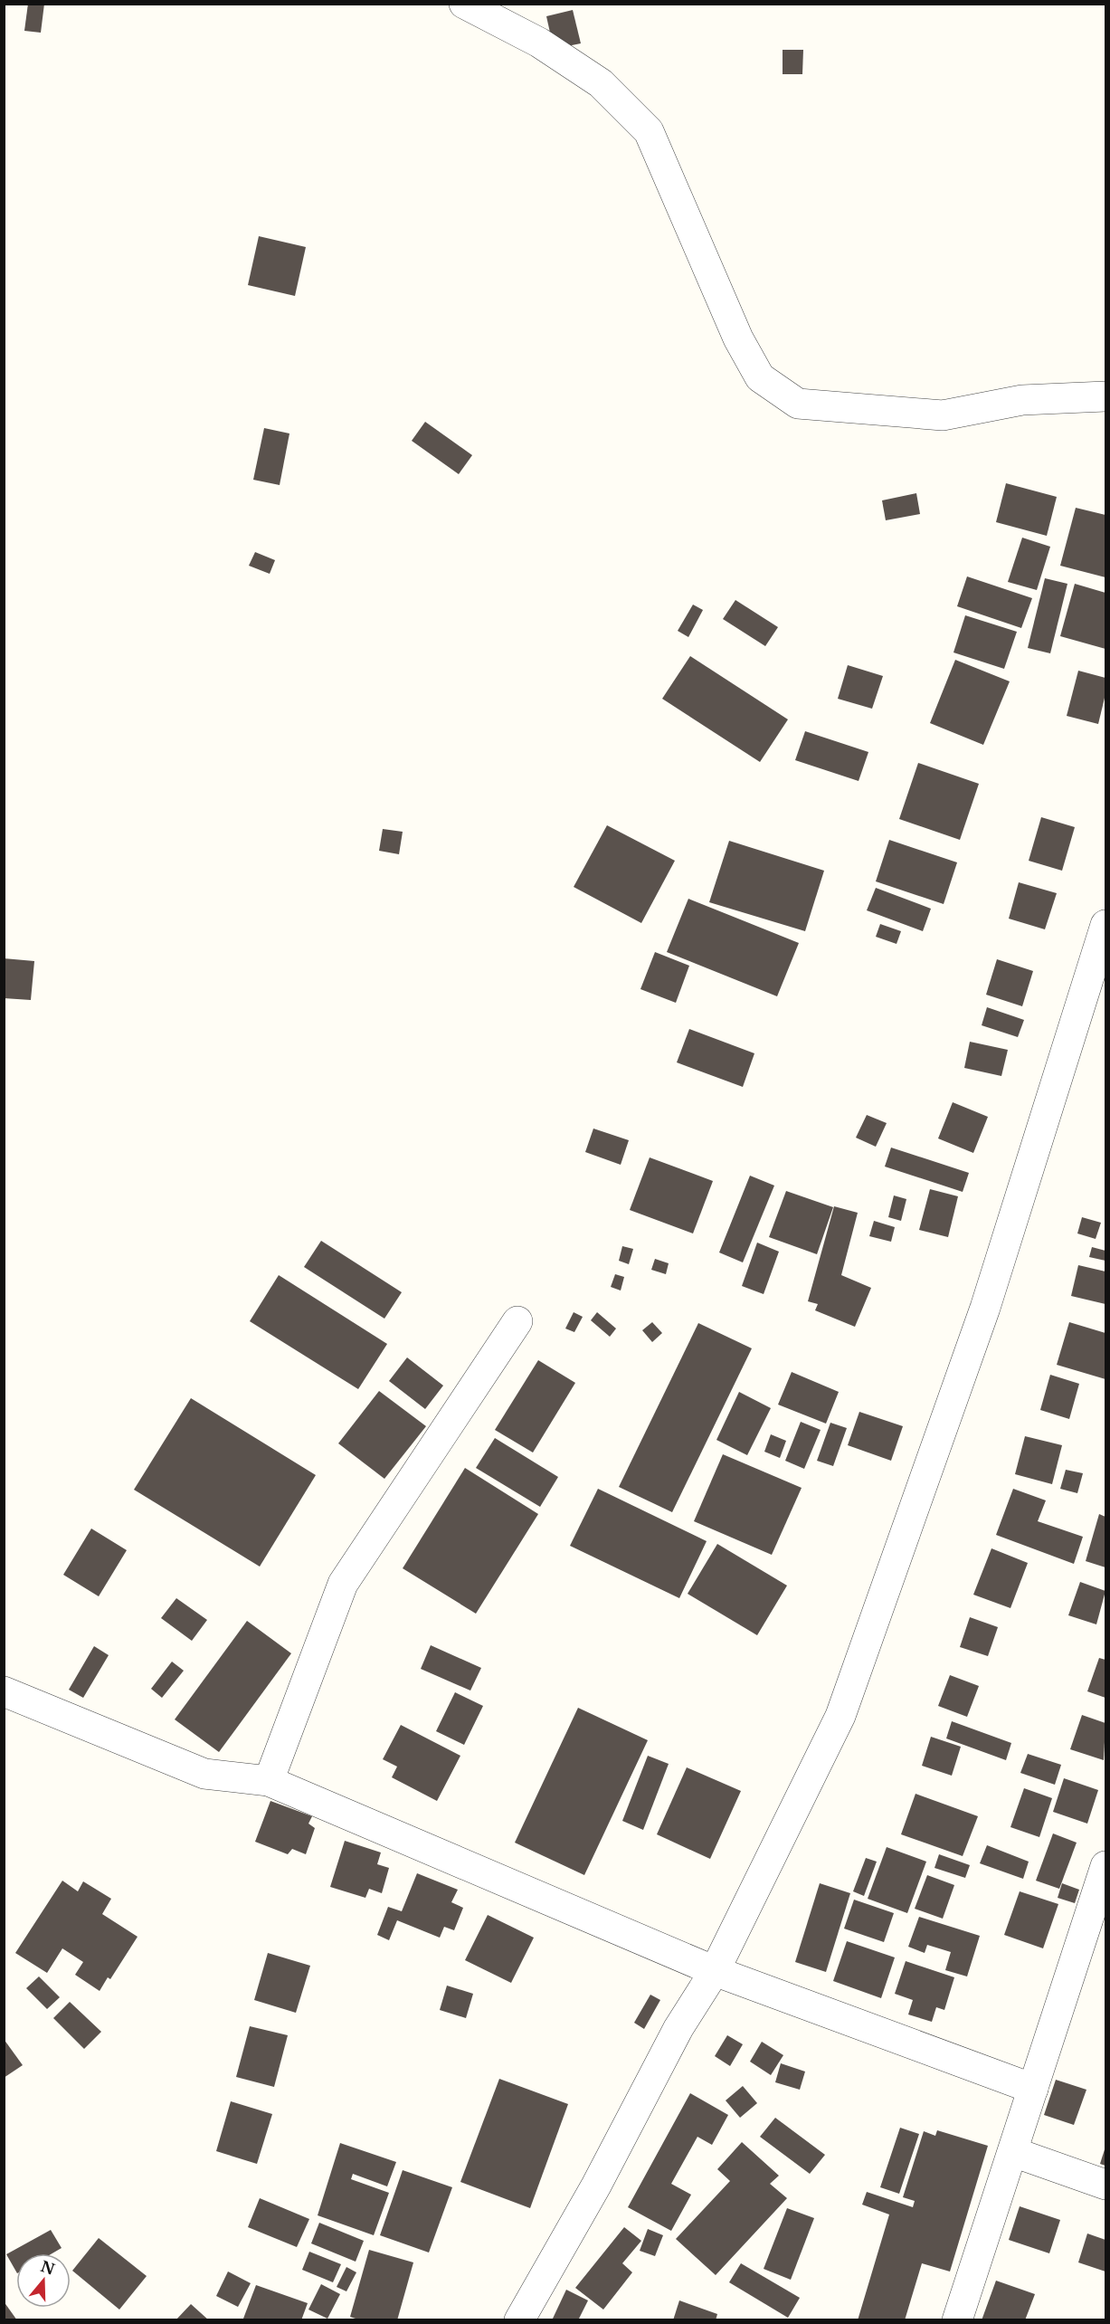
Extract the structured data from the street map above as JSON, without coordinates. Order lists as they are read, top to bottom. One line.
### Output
{"north":"top"}
